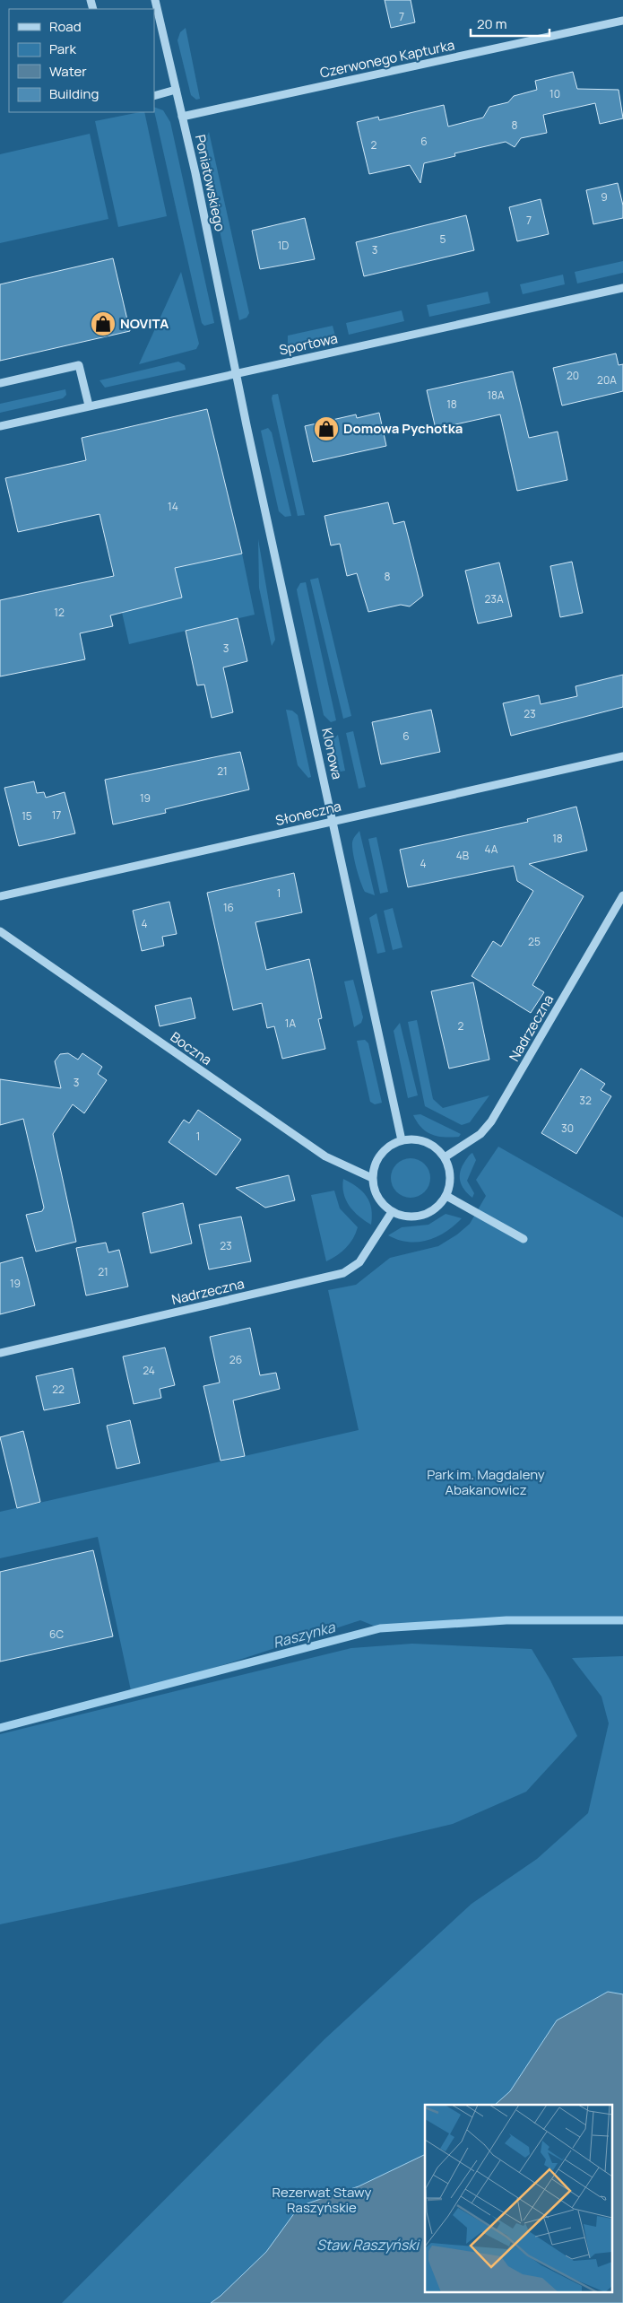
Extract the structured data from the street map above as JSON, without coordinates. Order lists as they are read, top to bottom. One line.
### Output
{"streets":{"street":["Czerwonego Kapturka","Poniatowskiego","Sportowa","Klonowa","Słoneczna","Nadrzeczna","Boczna"]},"crossings":[["Czerwonego Kapturka","Poniatowskiego"],["Poniatowskiego","Sportowa"],["Poniatowskiego","Klonowa"],["Sportowa","Klonowa"],["Klonowa","Słoneczna"],["Klonowa","Nadrzeczna"],["Klonowa","Boczna"],["Nadrzeczna","Boczna"]],"water":["Raszynka","Staw Raszyński"],"parks":["Park im. Magdaleny Abakanowicz","Rezerwat Stawy Raszyńskie"],"places":{"shop":["NOVITA","Domowa Pychotka"]},"house_numbers":["7","10","8","6","2","9","7","5","1D","3","20","20A","18A","18","14","8","23A","12","3","23","6","21","19","17","15","18","4A","4B","4","1","16","4","25","1A","2","3","32","30","1","23","21","19","26","24","22","6C"],"legend":["Road","Park","Water","Building"],"scale_bar":"20 m"}
